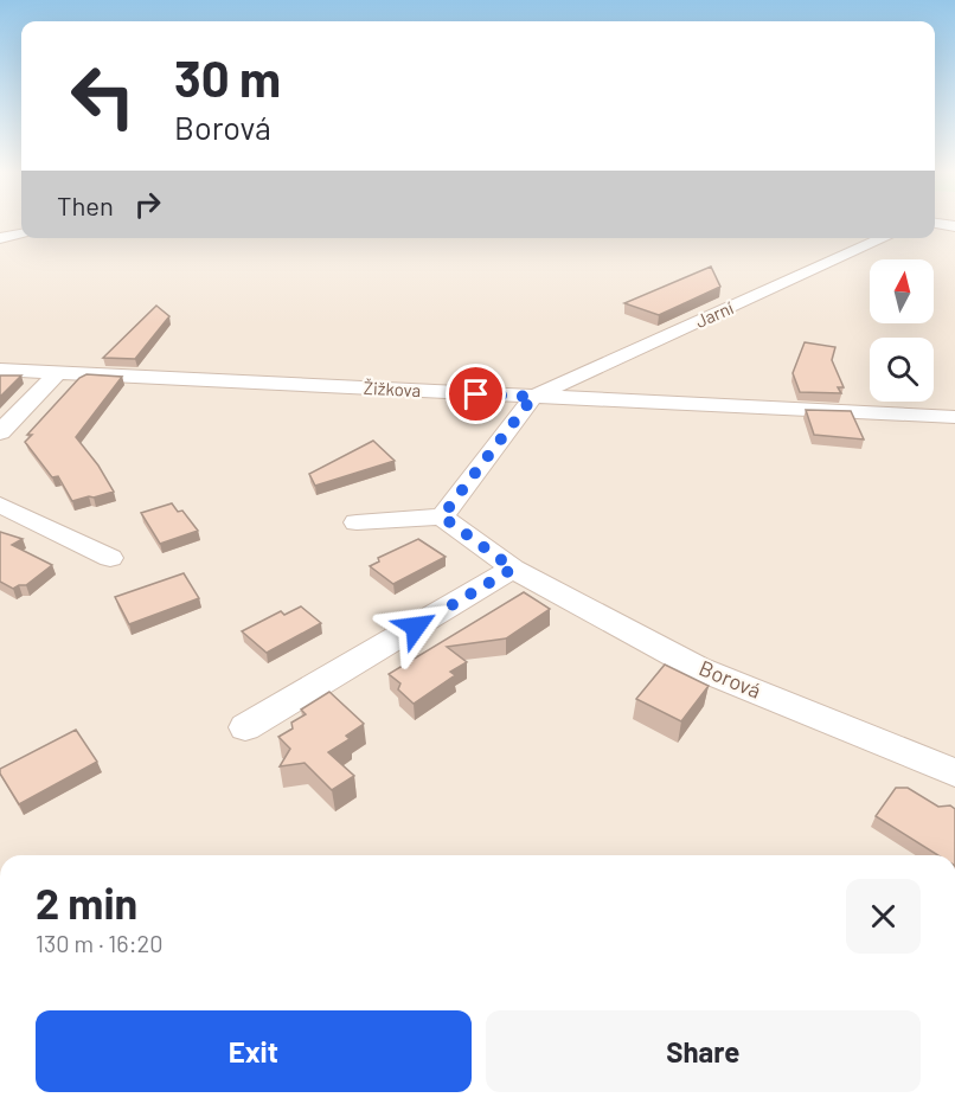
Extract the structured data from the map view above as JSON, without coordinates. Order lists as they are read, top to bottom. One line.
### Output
{"streets":{"street":["Jarní","Žižkova","Borová"]},"crossings":[["Jarní","Žižkova"]],"north":"top","page":{"turn":["30 m","Borová"],"then":"Then","heading":["2 min","130 m · 16:20"],"buttons":["Exit","Share"]}}
